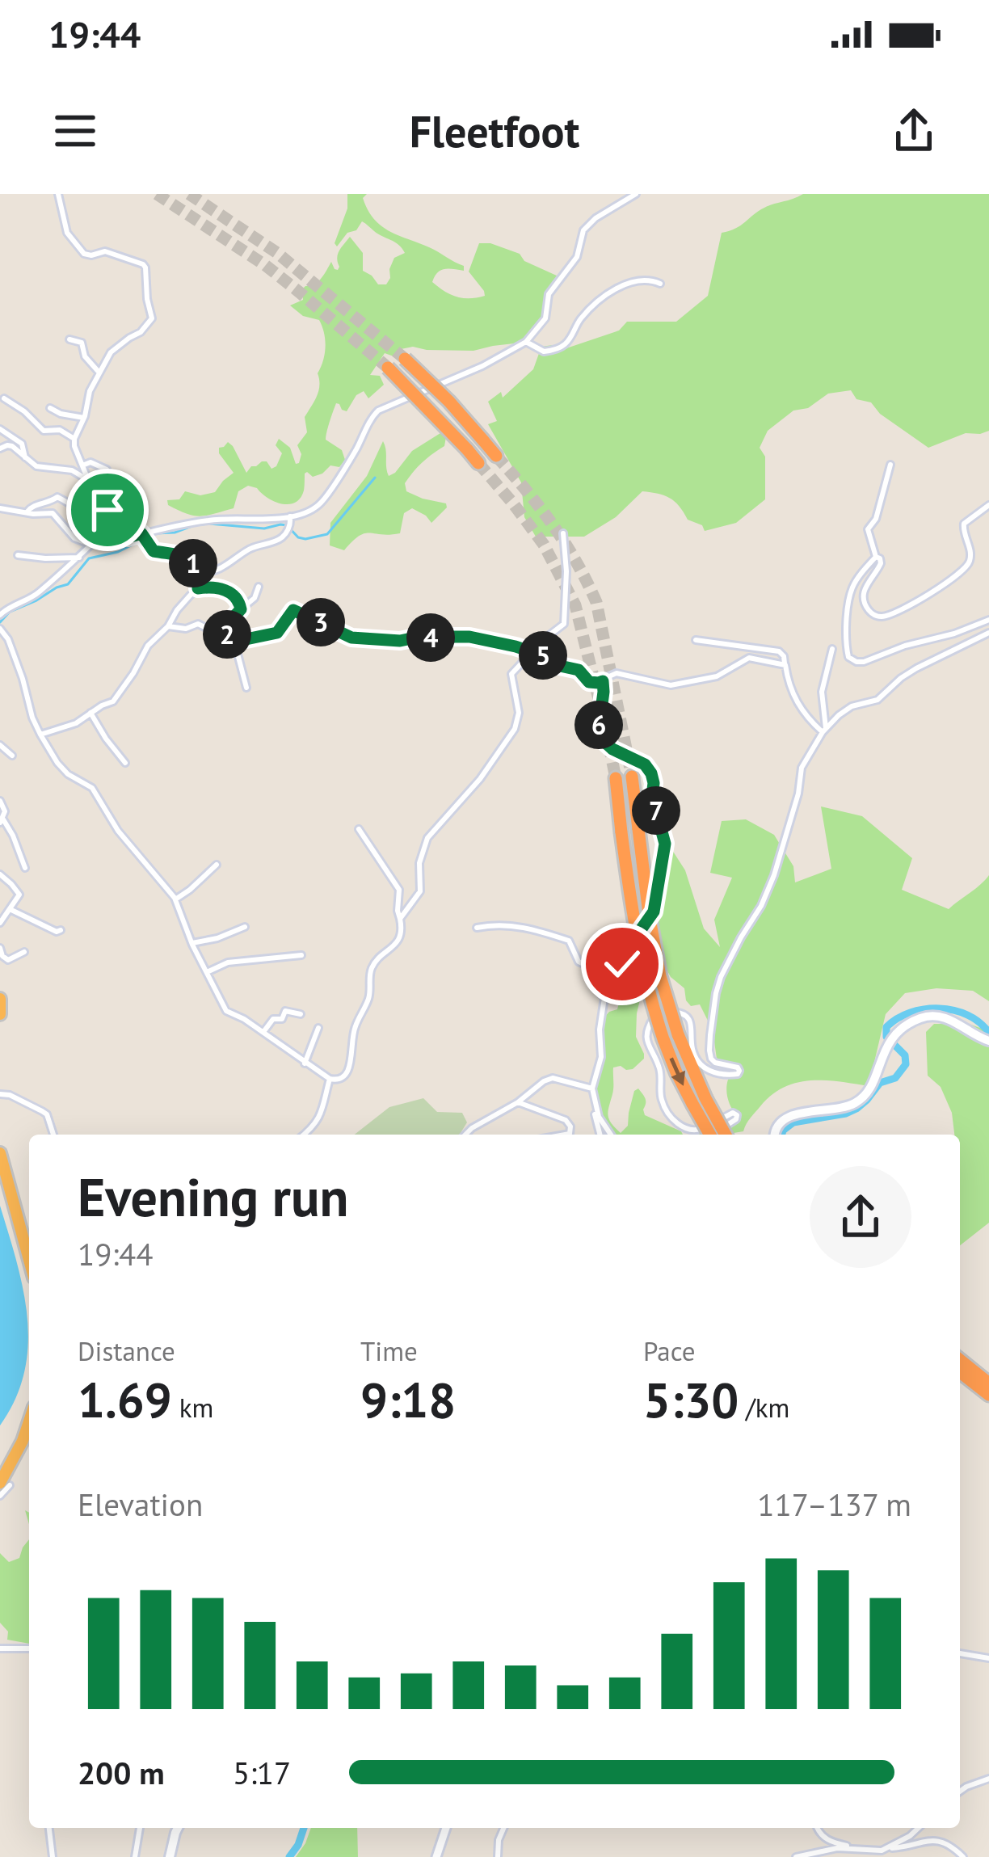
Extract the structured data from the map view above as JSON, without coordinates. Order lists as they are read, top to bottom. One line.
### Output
{"page":{"status":"19:44","header":"Fleetfoot","pins":["1","3","2","4","5","6","7"],"heading":["Evening run","19:44"],"stats":[["Distance","1.69 km"],["Time","9:18"],["Pace","5:30 /km"]],"chart":["Elevation","117–137 m"],"list":[{"name":"200 m","note":"5:17"}]}}
